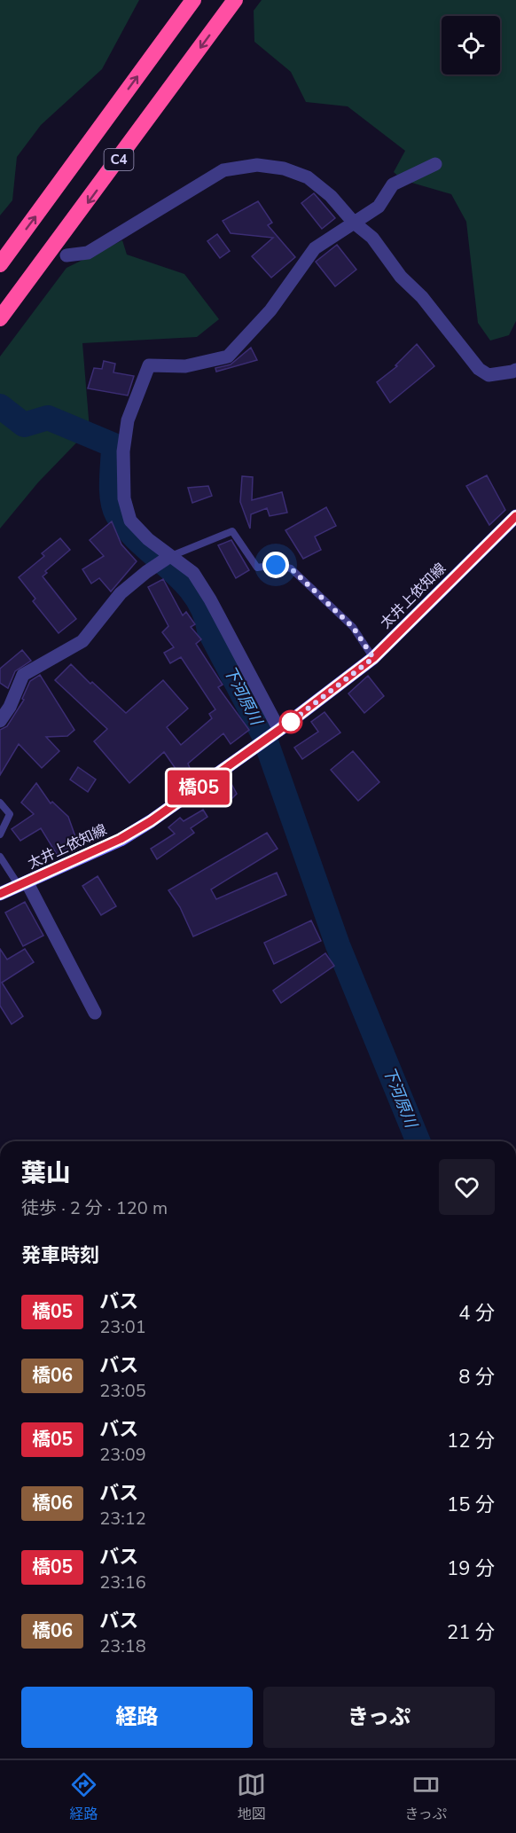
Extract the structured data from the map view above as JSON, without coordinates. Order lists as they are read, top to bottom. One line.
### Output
{"streets":{"highway":["C4"],"main road":["太井上依知線"]},"water":["下河原川"],"lines":["bus line 橋05"],"page":{"on_map":"橋05","heading":[["葉山","徒歩 · 2 分 · 120 m"],"発車時刻"],"list":[{"mark":"橋05","name":"バス","note":"23:01","value":"4 分"},{"mark":"橋06","name":"バス","note":"23:05","value":"8 分"},{"mark":"橋05","name":"バス","note":"23:09","value":"12 分"},{"mark":"橋06","name":"バス","note":"23:12","value":"15 分"},{"mark":"橋05","name":"バス","note":"23:16","value":"19 分"},{"mark":"橋06","name":"バス","note":"23:18","value":"21 分"}],"buttons":["経路","きっぷ"],"tabs":["経路","地図","きっぷ"]}}
